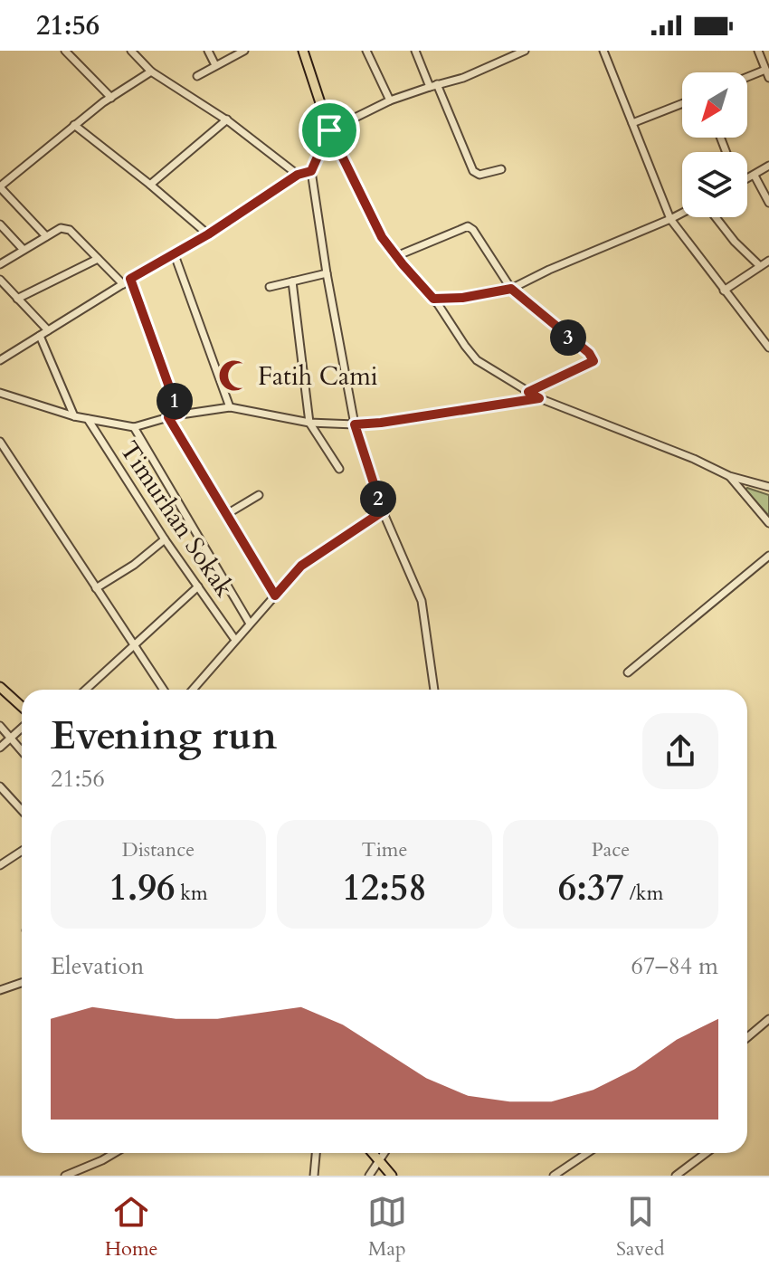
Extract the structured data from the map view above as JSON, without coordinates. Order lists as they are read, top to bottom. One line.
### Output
{"streets":{"street":["Timurhan Sokak"]},"places":{"mosque":["Fatih Cami"]},"north":"bottom left","page":{"status":"21:56","pins":["3","1","2"],"heading":["Evening run","21:56"],"stats":[["Distance","1.96 km"],["Time","12:58"],["Pace","6:37 /km"]],"chart":["Elevation","67–84 m"],"tabs":["Home","Map","Saved"]}}
